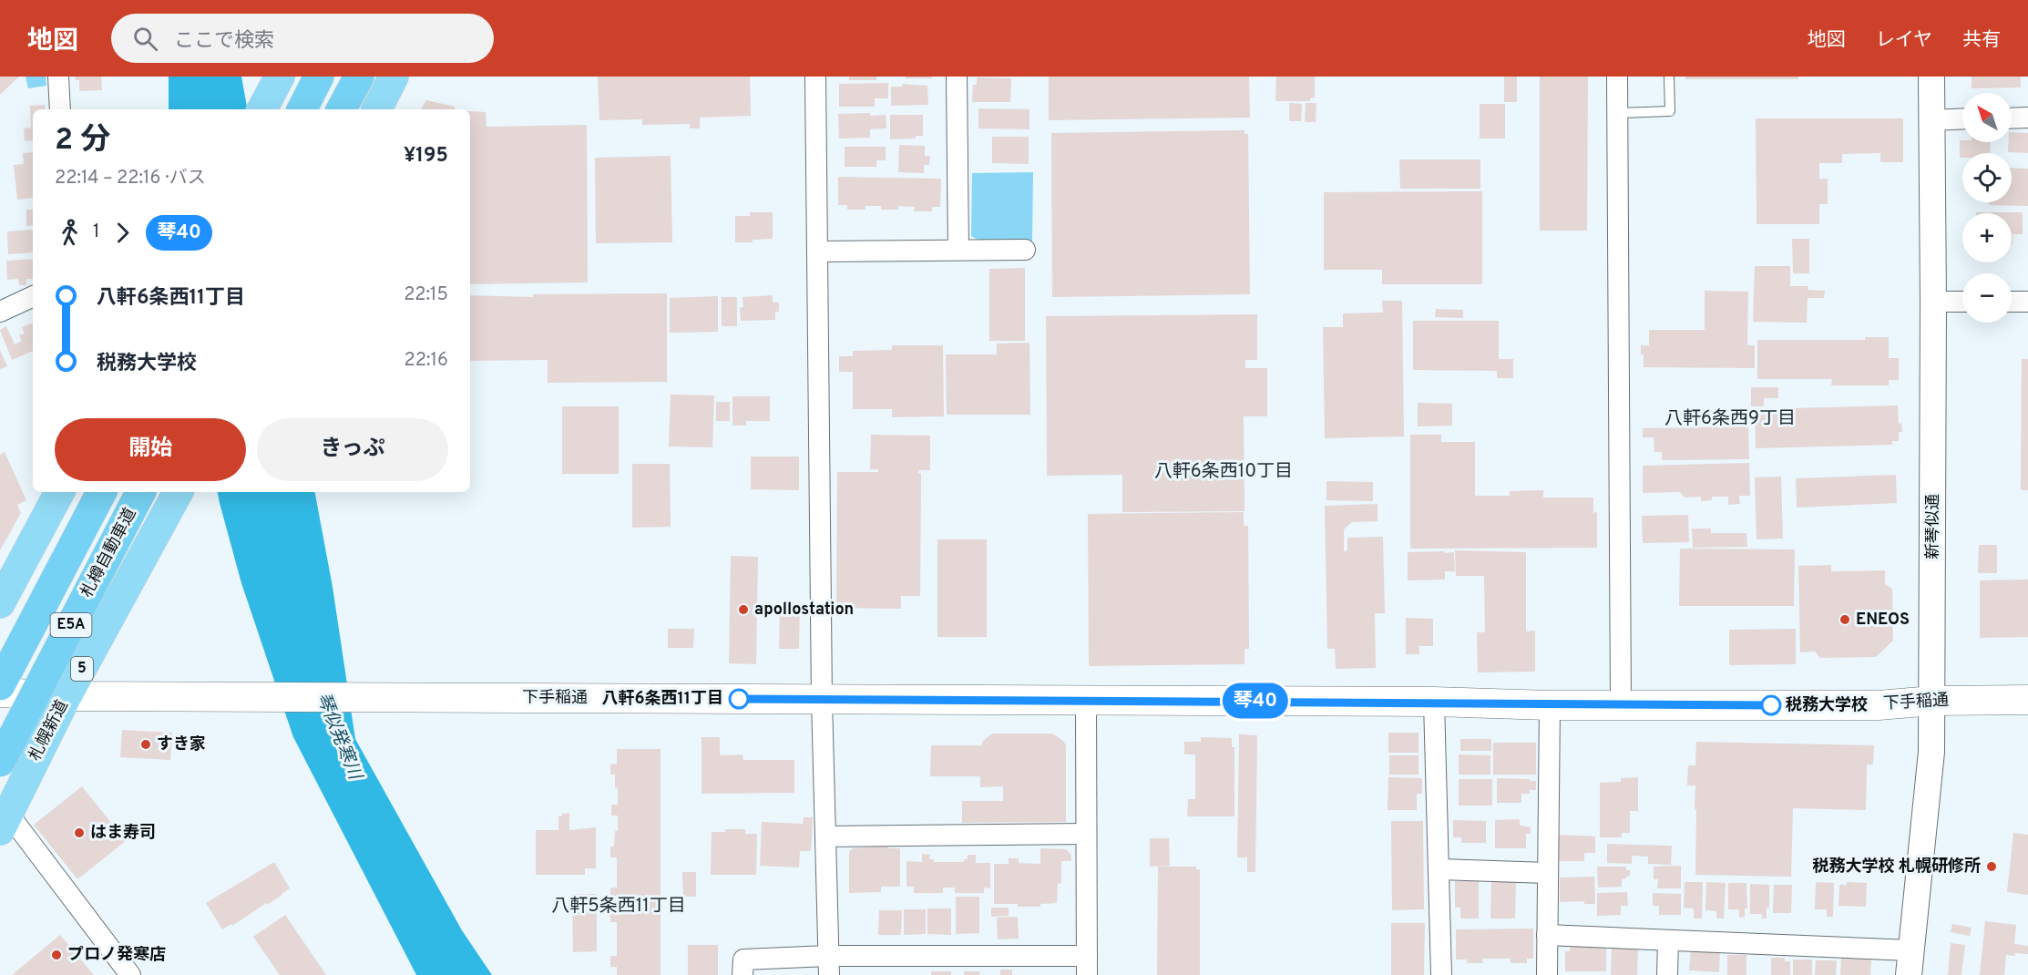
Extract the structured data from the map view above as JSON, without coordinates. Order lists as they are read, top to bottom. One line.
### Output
{"streets":{"highway":["札樽自動車道","E5A","5","札幌新道"],"main road":["下手稲通"],"street":["新琴似通"]},"crossings":[["新琴似通","下手稲通"],["下手稲通","札幌新道"]],"districts":["八軒6条西9丁目","八軒6条西10丁目","八軒5条西11丁目"],"water":["琴似発寒川"],"places":["apollostation","ENEOS","八軒6条西11丁目","税務大学校","すき家","はま寿司","税務大学校 札幌研修所","プロノ発寒店"],"lines":["bus line 琴40"],"north":"top left","page":{"header":"地図","search":"ここで検索","nav":["地図","レイヤ","共有"],"on_map":"琴40","map_buttons":["+","−"],"heading":["2 分","22:14 – 22:16 · バス","¥195"],"legs":["1","琴40"],"list":[{"name":"八軒6条西11丁目","value":"22:15"},{"name":"税務大学校","value":"22:16"}],"buttons":["開始","きっぷ"]}}
